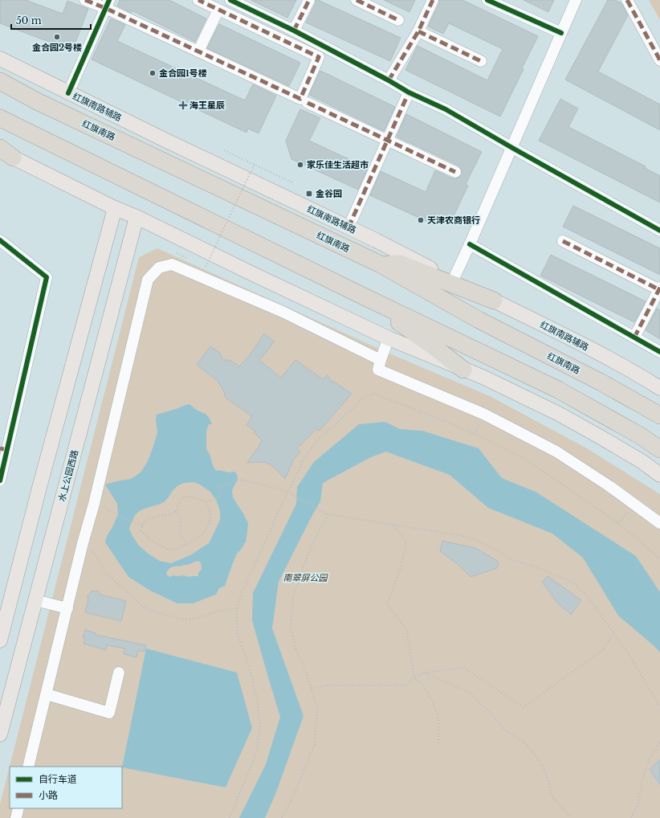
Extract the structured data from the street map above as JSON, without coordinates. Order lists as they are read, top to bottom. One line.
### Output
{"streets":{"highway":["红旗南路"],"main road":["红旗南路辅路","水上公园西路"]},"parks":["南翠屏公园"],"places":{"other":["金合园2号楼","金合园1号楼","家乐佳生活超市","天津农商银行"],"health":["海王星辰"],"transit":["金谷园"]},"legend":["自行车道","小路"],"scale_bar":"50 m"}
